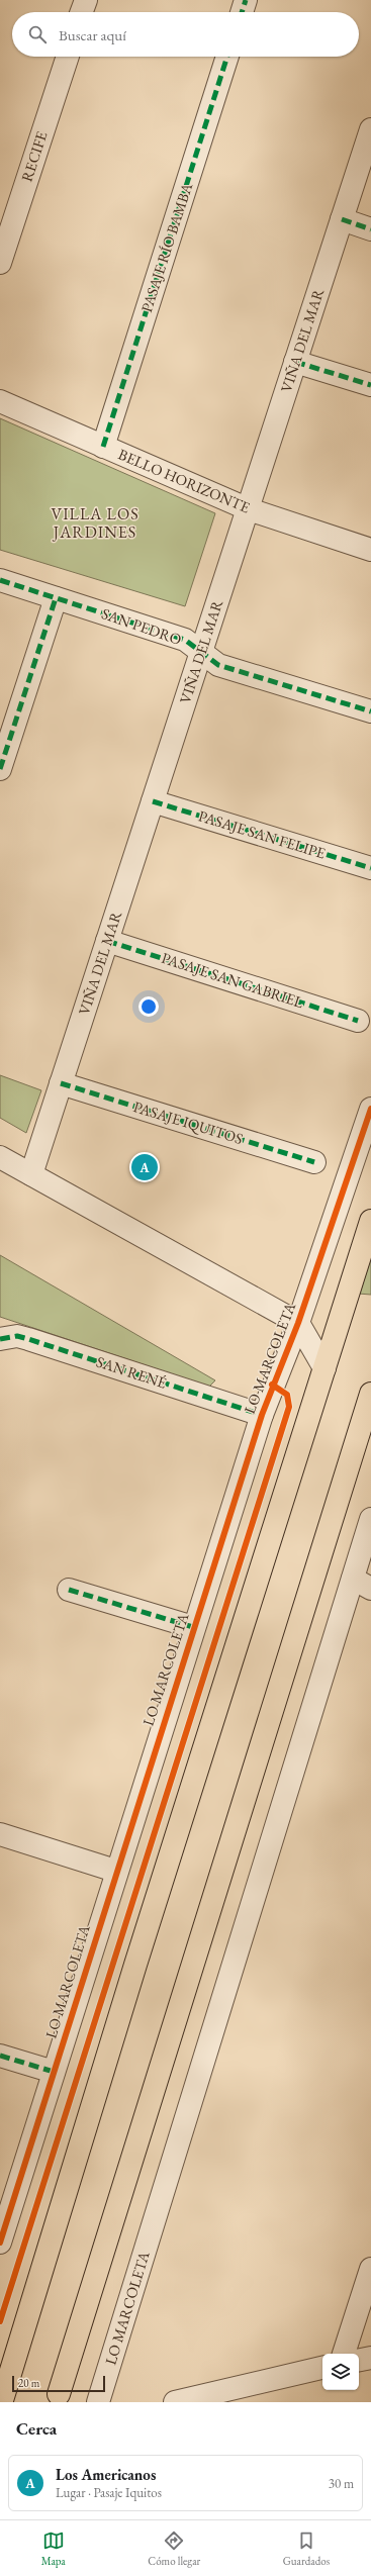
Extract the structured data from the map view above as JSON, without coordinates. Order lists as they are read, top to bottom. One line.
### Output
{"streets":{"street":["RECIFE","PASAJE RÍO BAMBA","VIÑA DEL MAR","BELLO HORIZONTE","SAN PEDRO","PASAJE SAN FELIPE","PASAJE SAN GABRIEL","PASAJE IQUITOS","LO MARCOLETA","SAN RENÉ"]},"crossings":[["PASAJE RÍO BAMBA","BELLO HORIZONTE"],["VIÑA DEL MAR","BELLO HORIZONTE"],["VIÑA DEL MAR","SAN PEDRO"],["VIÑA DEL MAR","PASAJE SAN FELIPE"],["VIÑA DEL MAR","PASAJE SAN GABRIEL"],["VIÑA DEL MAR","PASAJE IQUITOS"],["LO MARCOLETA","SAN RENÉ"]],"districts":["VILLA LOS JARDINES"],"scale_bar":"20 m","page":{"search":"Buscar aquí","pins":"A","scale":"20 m","heading":"Cerca","list":[{"mark":"A","name":"Los Americanos","note":"Lugar · Pasaje Iquitos","value":"30 m"}],"nav":["Mapa","Cómo llegar","Guardados"]}}
